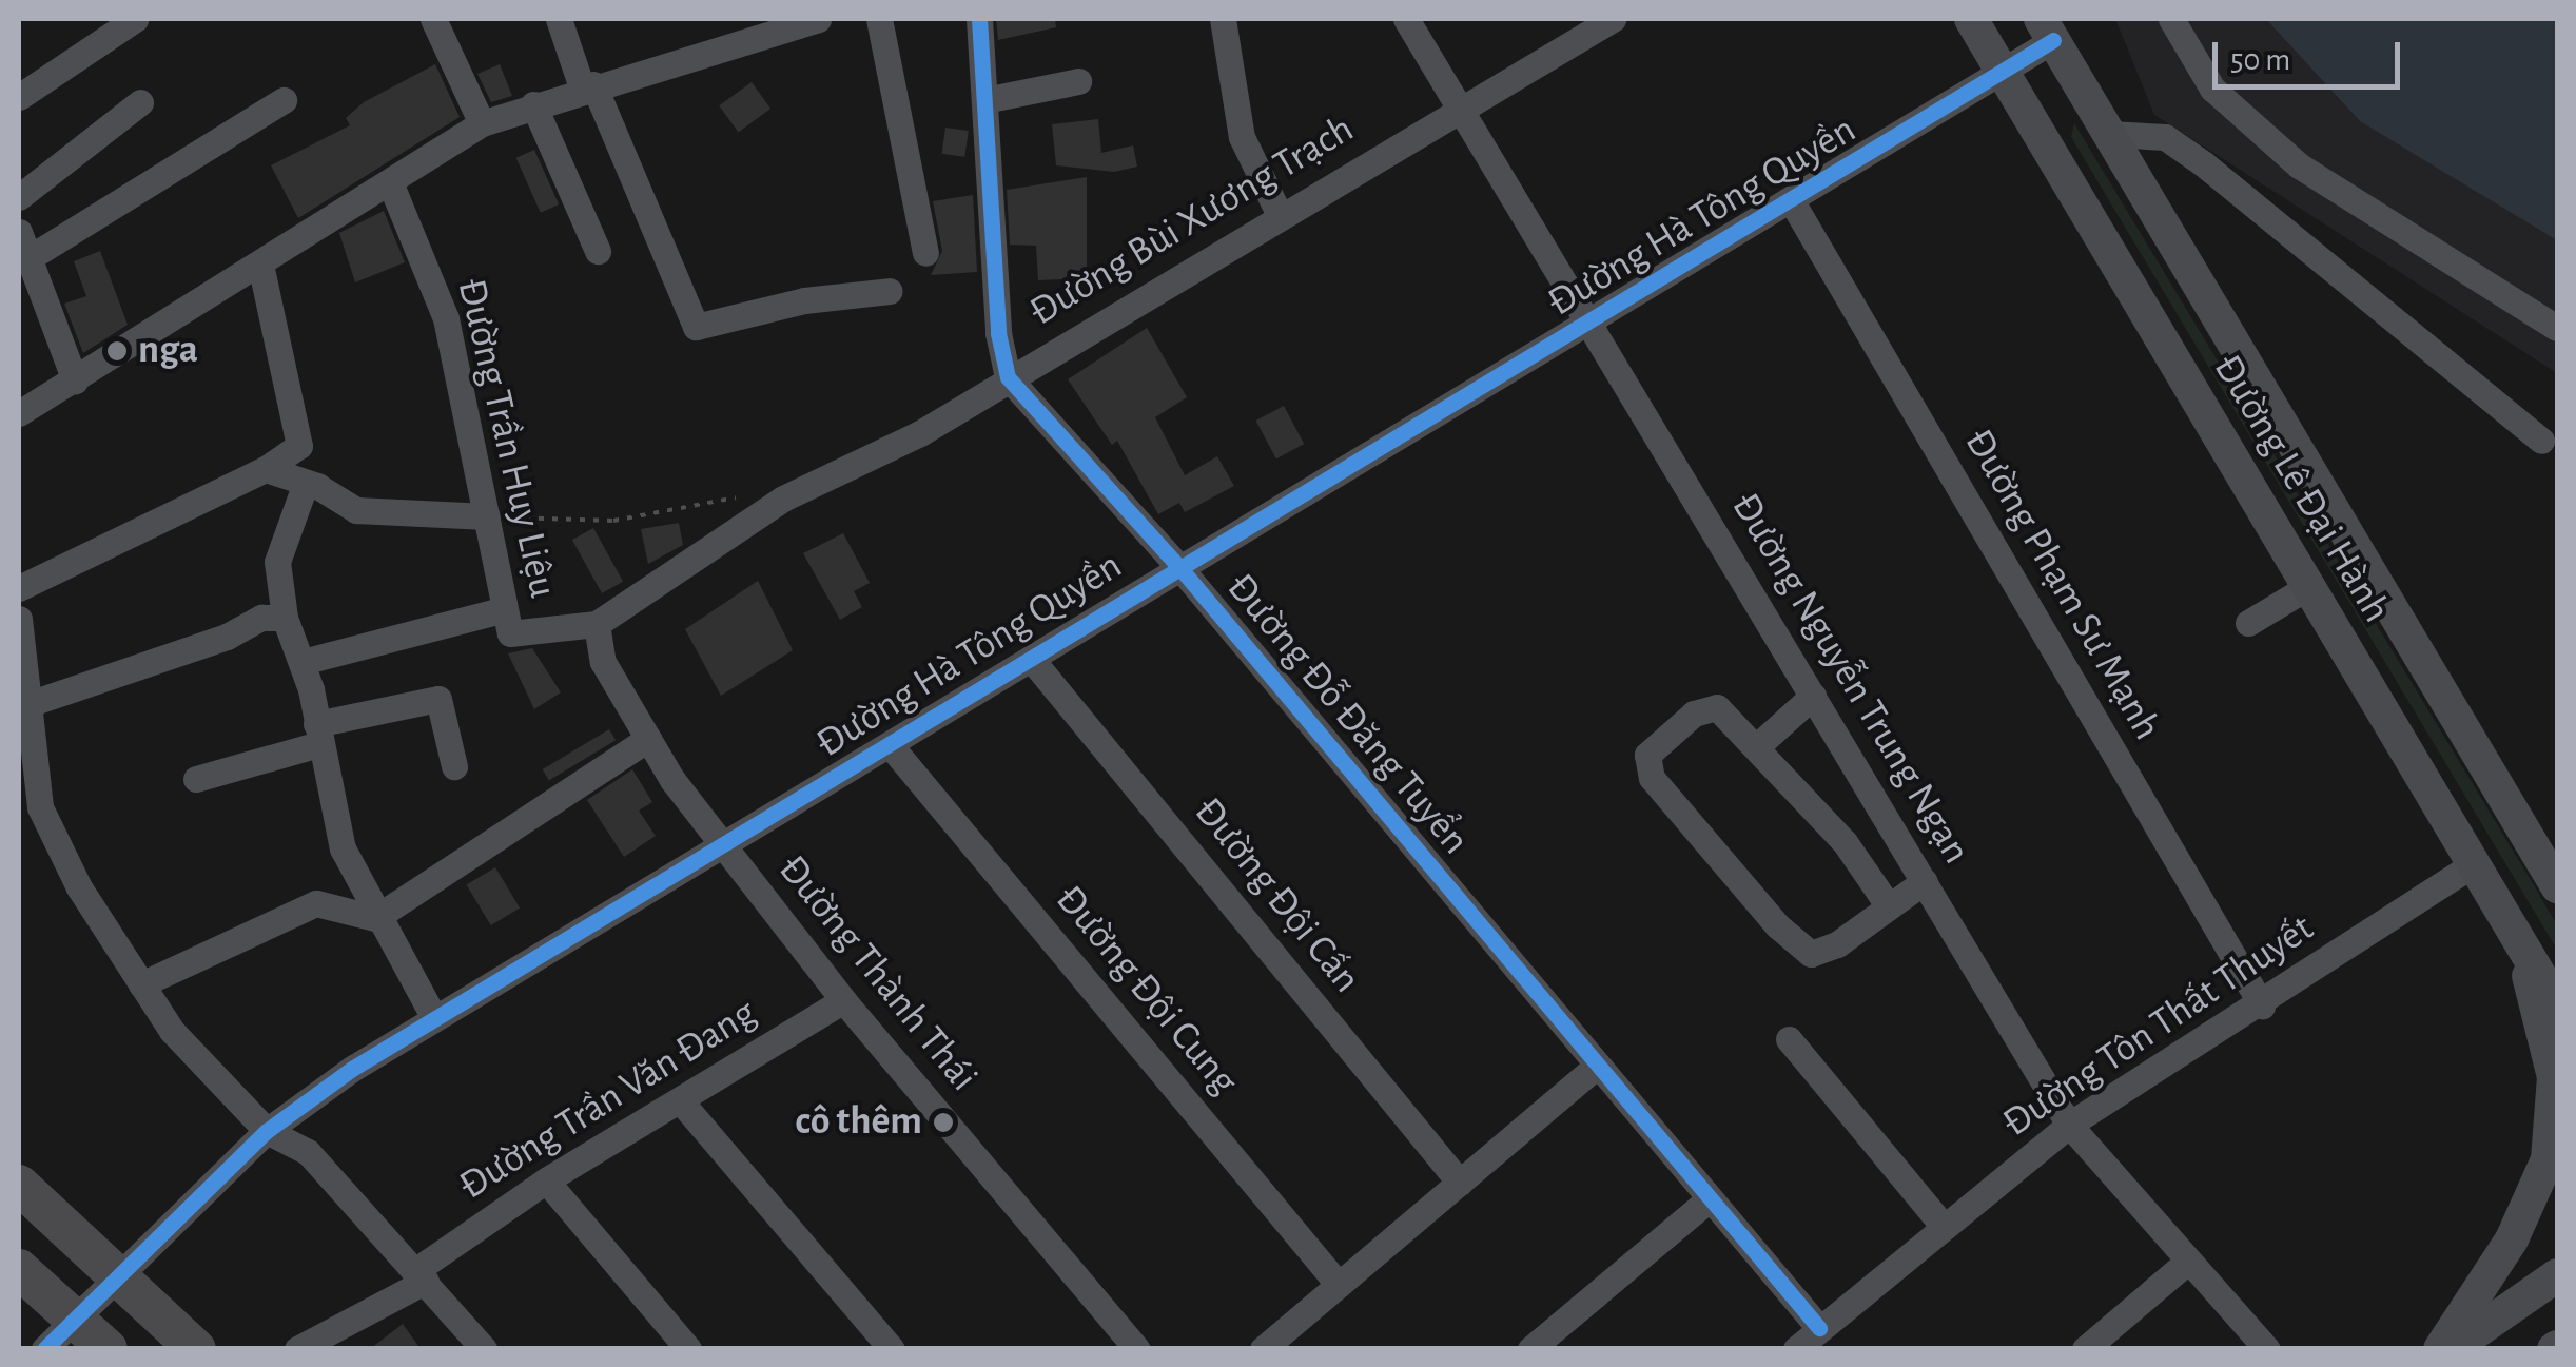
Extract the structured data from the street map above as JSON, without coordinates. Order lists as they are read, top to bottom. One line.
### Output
{"streets":{"main road":["Đường Lê Đại Hành"],"street":["Đường Hà Tông Quyền","Đường Bùi Xương Trạch","Đường Trần Huy Liệu","Đường Phạm Sư Mạnh","Đường Nguyễn Trung Ngạn","Đường Đỗ Đăng Tuyển","Đường Đội Cấn","Đường Thành Thái","Đường Đội Cung","Đường Tôn Thất Thuyết","Đường Trần Văn Đang"]},"crossings":[["Đường Hà Tông Quyền","Đường Lê Đại Hành"],["Đường Hà Tông Quyền","Đường Phạm Sư Mạnh"],["Đường Hà Tông Quyền","Đường Nguyễn Trung Ngạn"],["Đường Hà Tông Quyền","Đường Đỗ Đăng Tuyển"],["Đường Hà Tông Quyền","Đường Đội Cấn"],["Đường Hà Tông Quyền","Đường Thành Thái"],["Đường Hà Tông Quyền","Đường Đội Cung"],["Đường Bùi Xương Trạch","Đường Trần Huy Liệu"],["Đường Bùi Xương Trạch","Đường Nguyễn Trung Ngạn"],["Đường Bùi Xương Trạch","Đường Đỗ Đăng Tuyển"],["Đường Bùi Xương Trạch","Đường Thành Thái"],["Đường Trần Huy Liệu","Đường Thành Thái"],["Đường Lê Đại Hành","Đường Tôn Thất Thuyết"],["Đường Phạm Sư Mạnh","Đường Tôn Thất Thuyết"],["Đường Nguyễn Trung Ngạn","Đường Tôn Thất Thuyết"],["Đường Đỗ Đăng Tuyển","Đường Tôn Thất Thuyết"],["Đường Thành Thái","Đường Trần Văn Đang"]],"places":["nga","cô thêm"],"scale_bar":"50 m"}
